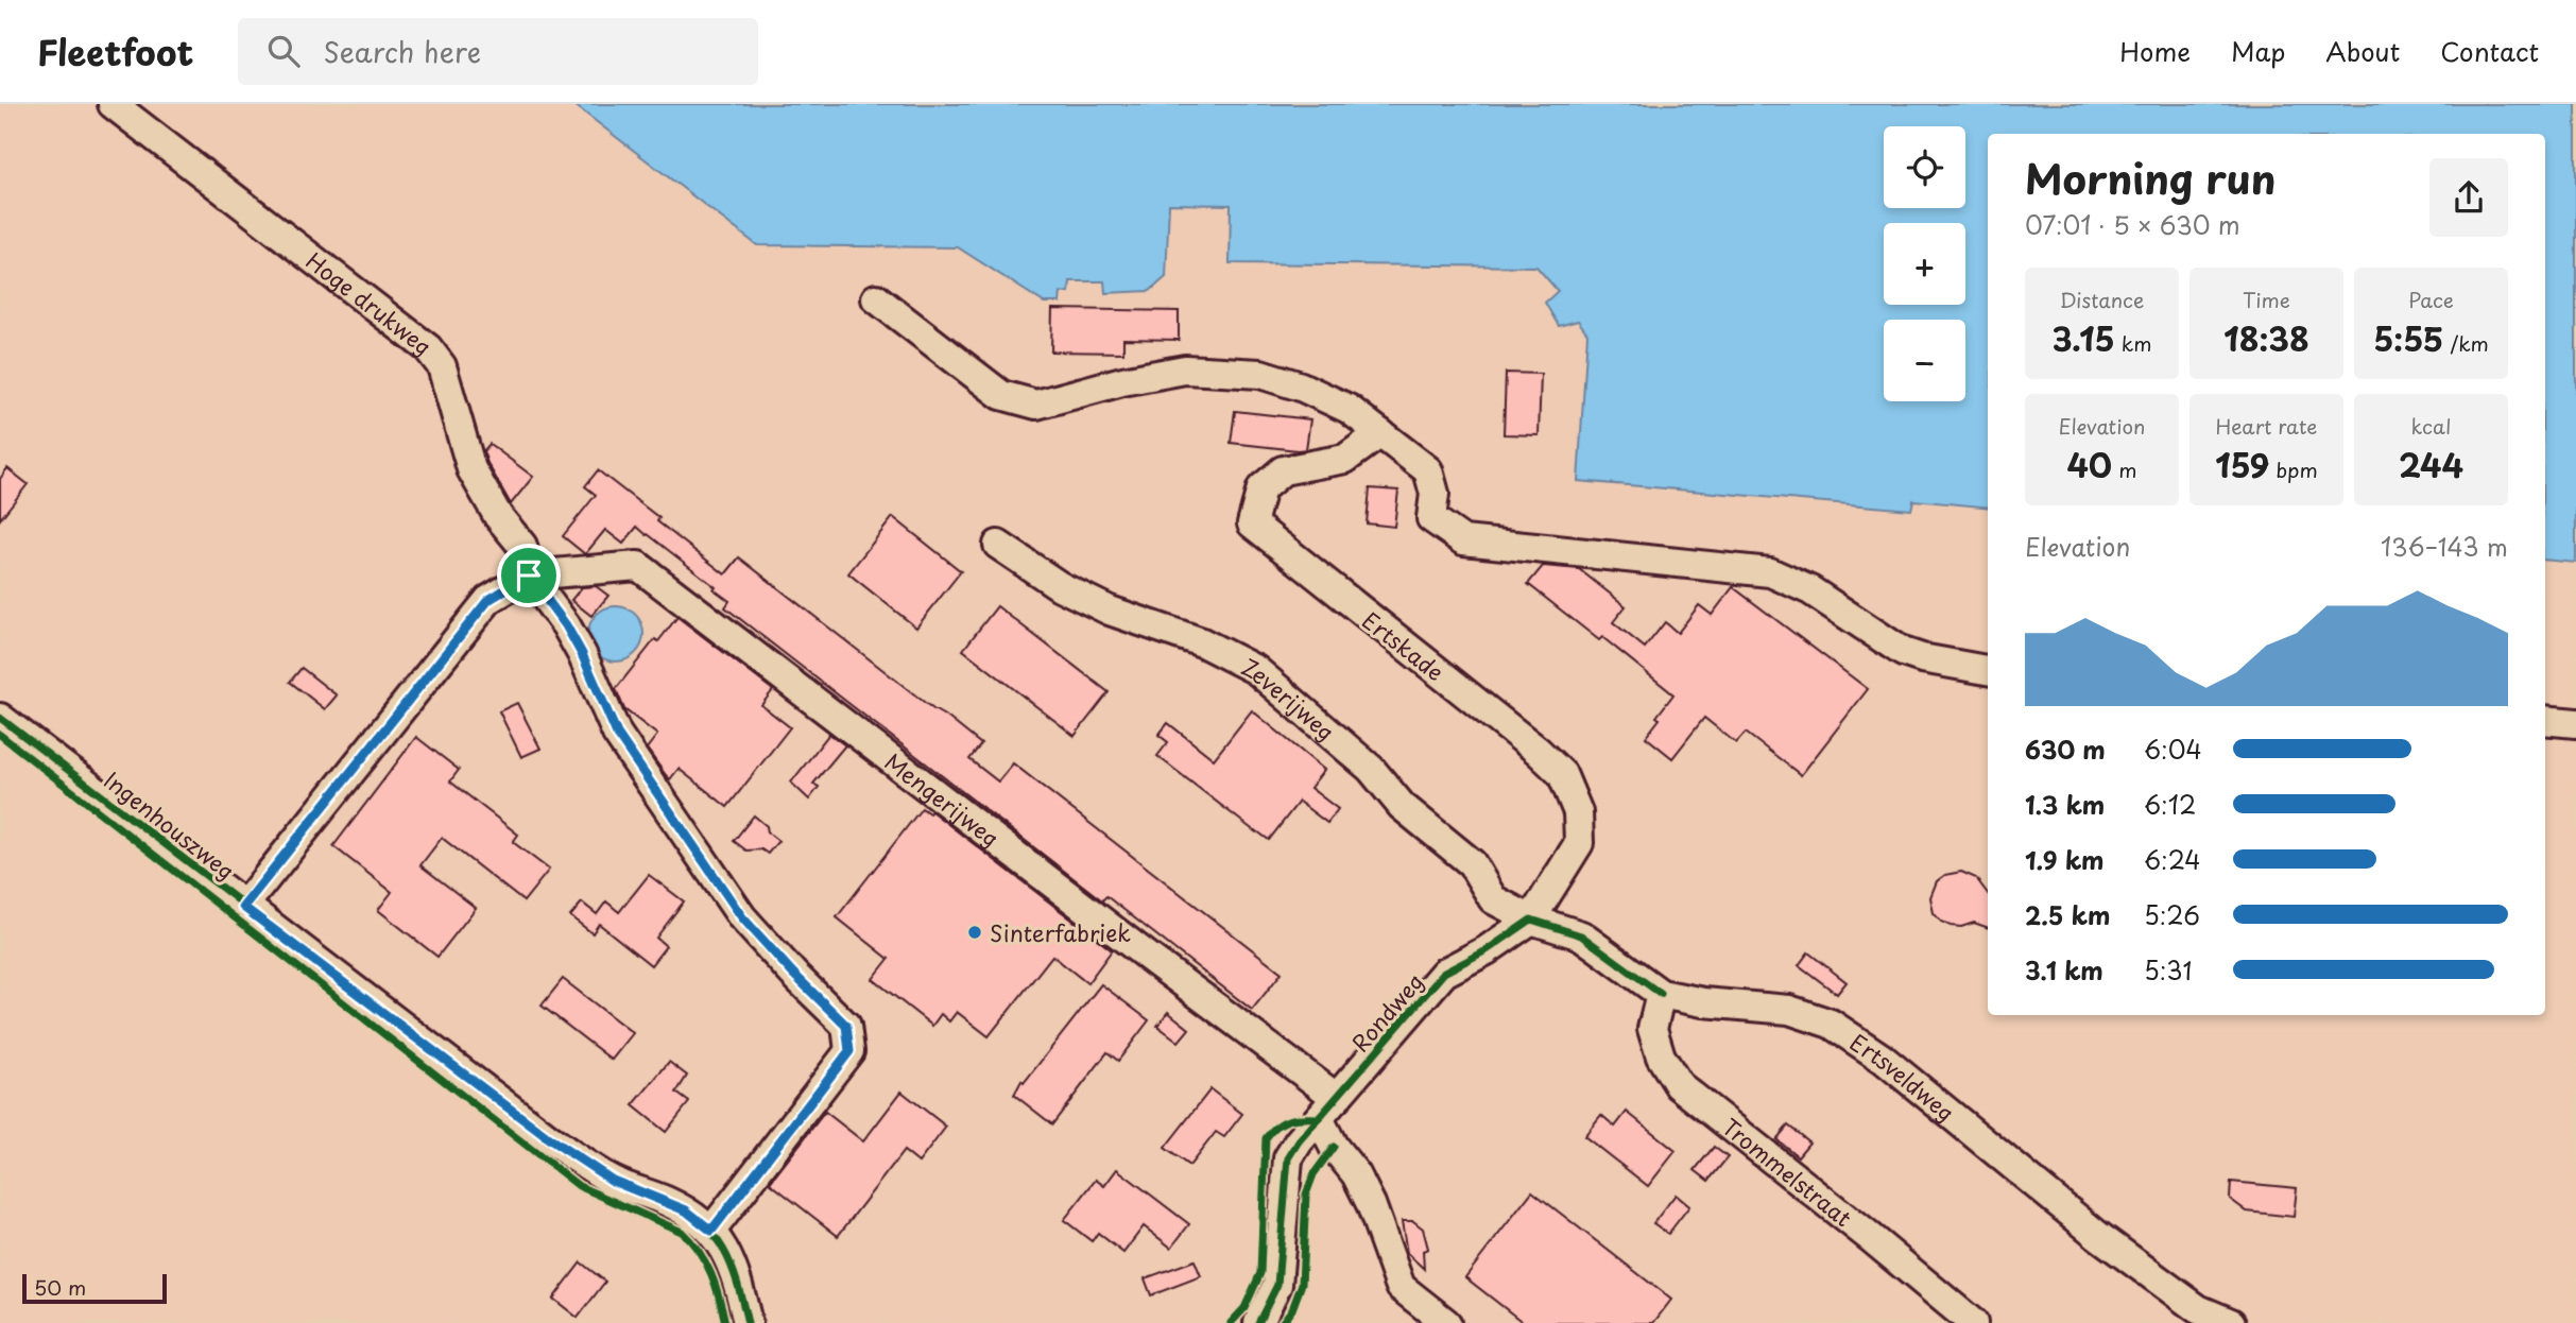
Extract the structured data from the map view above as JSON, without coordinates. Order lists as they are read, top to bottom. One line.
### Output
{"streets":{"street":["Hoge drukweg","Ertskade","Zeverijweg","Mengerijweg","Ingenhouszweg","Rondweg","Ertsveldweg","Trommelstraat"]},"crossings":[["Hoge drukweg","Mengerijweg"],["Hoge drukweg","Ingenhouszweg"],["Ertskade","Zeverijweg"],["Ertskade","Rondweg"],["Ertskade","Ertsveldweg"],["Zeverijweg","Rondweg"],["Zeverijweg","Ertsveldweg"],["Mengerijweg","Rondweg"],["Rondweg","Ertsveldweg"],["Ertsveldweg","Trommelstraat"]],"places":["Sinterfabriek"],"scale_bar":"50 m","page":{"header":"Fleetfoot","search":"Search here","nav":["Home","Map","About","Contact"],"map_buttons":["+","−"],"heading":["Morning run","07:01 · 5 × 630 m"],"stats":[["Distance","3.15 km"],["Time","18:38"],["Pace","5:55 /km"],["Elevation","40 m"],["Heart rate","159 bpm"],["kcal","244"]],"chart":["Elevation","136–143 m"],"list":[{"name":"630 m","note":"6:04"},{"name":"1.3 km","note":"6:12"},{"name":"1.9 km","note":"6:24"},{"name":"2.5 km","note":"5:26"},{"name":"3.1 km","note":"5:31"}],"scale":"50 m"}}
